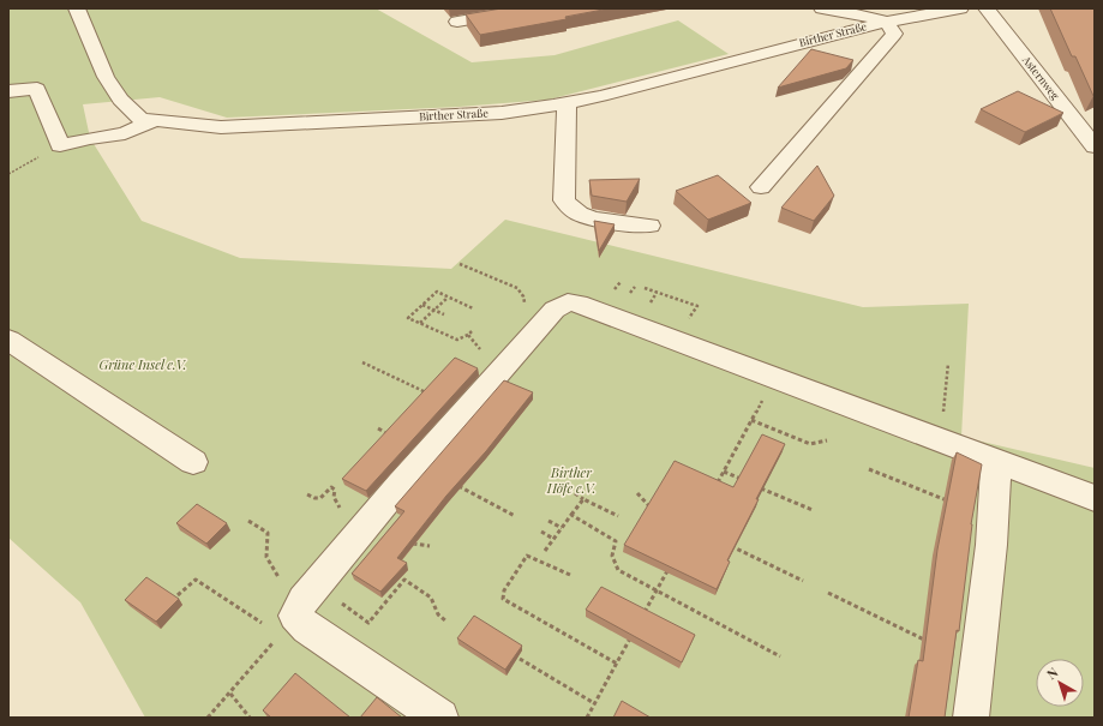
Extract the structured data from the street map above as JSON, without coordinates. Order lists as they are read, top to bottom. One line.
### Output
{"streets":{"street":["Birther Straße","Asternweg"]},"parks":["Grüne Insel e.V.","Birther Höfe e.V."],"north":"top left"}
